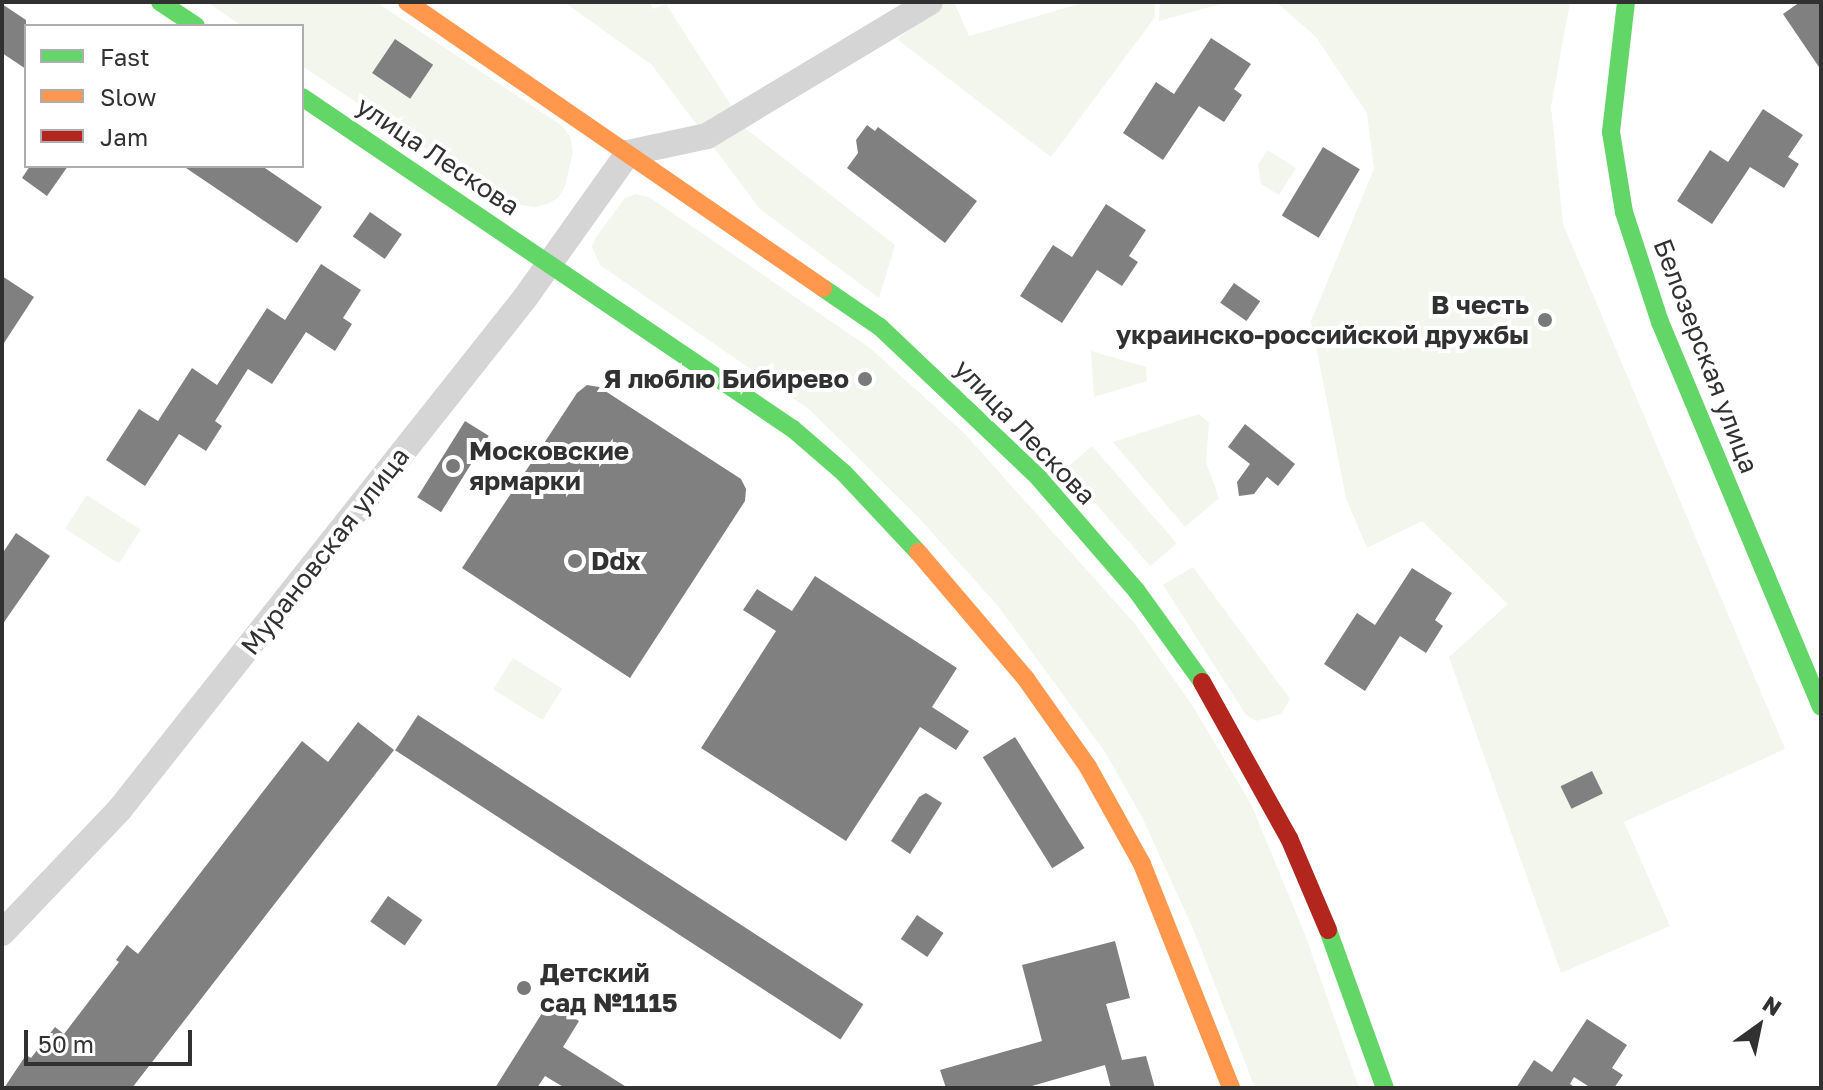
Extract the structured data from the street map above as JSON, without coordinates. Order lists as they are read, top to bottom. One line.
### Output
{"streets":{"main road":["улица Лескова","Белозерская улица"],"street":["Мурановская улица"]},"crossings":[["улица Лескова","Мурановская улица"]],"places":["В честь украинско-российской дружбы","Я люблю Бибирево","Московские ярмарки","Ddx","Детский сад №1115"],"legend":["Fast","Slow","Jam"],"scale_bar":"50 m","north":"top right"}
